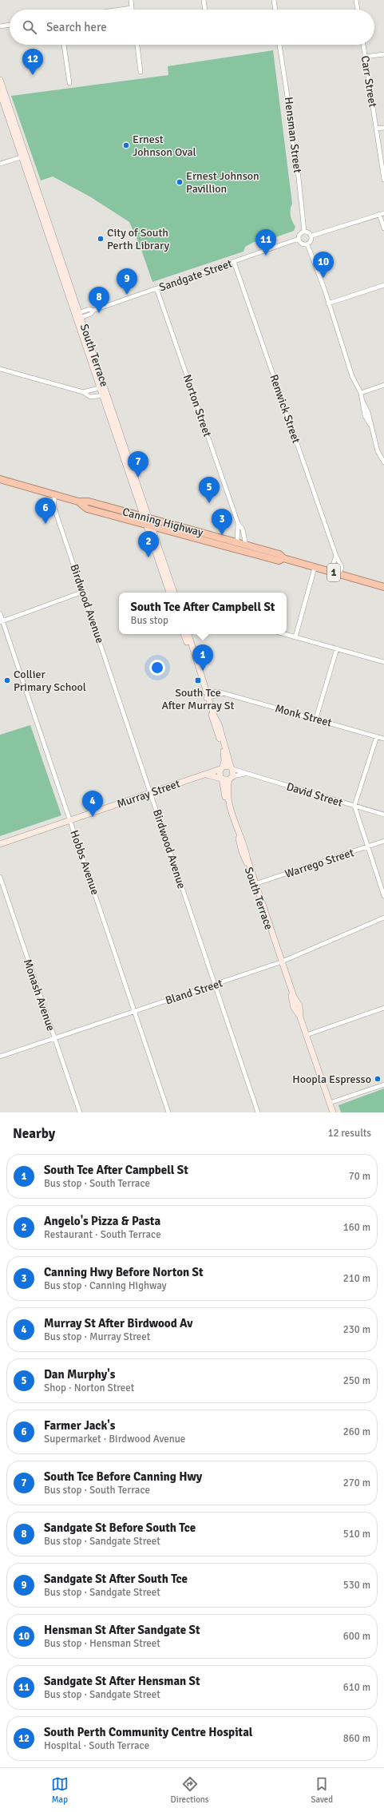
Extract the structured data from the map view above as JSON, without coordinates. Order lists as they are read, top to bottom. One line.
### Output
{"streets":{"highway":["Canning Highway","1"],"main road":["South Terrace","Murray Street"],"street":["Carr Street","Hensman Street","Sandgate Street","Norton Street","Renwick Street","Birdwood Avenue","Monk Street","David Street","Hobbs Avenue","Warrego Street","Bland Street","Monash Avenue"]},"crossings":[["Hensman Street","Sandgate Street"],["Sandgate Street","South Terrace"],["Sandgate Street","Norton Street"],["Sandgate Street","Renwick Street"],["South Terrace","Canning Highway"],["South Terrace","Murray Street"],["South Terrace","David Street"],["South Terrace","Warrego Street"],["South Terrace","Bland Street"],["Norton Street","Canning Highway"],["Renwick Street","Canning Highway"],["Canning Highway","Birdwood Avenue"],["Birdwood Avenue","Murray Street"],["Birdwood Avenue","Bland Street"],["Murray Street","Hobbs Avenue"],["Hobbs Avenue","Bland Street"],["Bland Street","Monash Avenue"]],"places":{"other":["Ernest Johnson Oval","Ernest Johnson Pavillion","City of South Perth Library","Collier Primary School","Hoopla Espresso"],"transit":["South Tce After Murray St"]},"page":{"search":"Search here","pins":["12","11","10","9","8","7","5","6","3","2","1","4"],"popup":["South Tce After Campbell St","Bus stop"],"heading":["Nearby","12 results"],"list":[{"mark":"1","name":"South Tce After Campbell St","note":"Bus stop · South Terrace","value":"70 m"},{"mark":"2","name":"Angelo's Pizza & Pasta","note":"Restaurant · South Terrace","value":"160 m"},{"mark":"3","name":"Canning Hwy Before Norton St","note":"Bus stop · Canning Highway","value":"210 m"},{"mark":"4","name":"Murray St After Birdwood Av","note":"Bus stop · Murray Street","value":"230 m"},{"mark":"5","name":"Dan Murphy's","note":"Shop · Norton Street","value":"250 m"},{"mark":"6","name":"Farmer Jack's","note":"Supermarket · Birdwood Avenue","value":"260 m"},{"mark":"7","name":"South Tce Before Canning Hwy","note":"Bus stop · South Terrace","value":"270 m"},{"mark":"8","name":"Sandgate St Before South Tce","note":"Bus stop · Sandgate Street","value":"510 m"},{"mark":"9","name":"Sandgate St After South Tce","note":"Bus stop · Sandgate Street","value":"530 m"},{"mark":"10","name":"Hensman St After Sandgate St","note":"Bus stop · Hensman Street","value":"600 m"},{"mark":"11","name":"Sandgate St After Hensman St","note":"Bus stop · Sandgate Street","value":"610 m"},{"mark":"12","name":"South Perth Community Centre Hospital","note":"Hospital · South Terrace","value":"860 m"}],"nav":["Map","Directions","Saved"]}}
